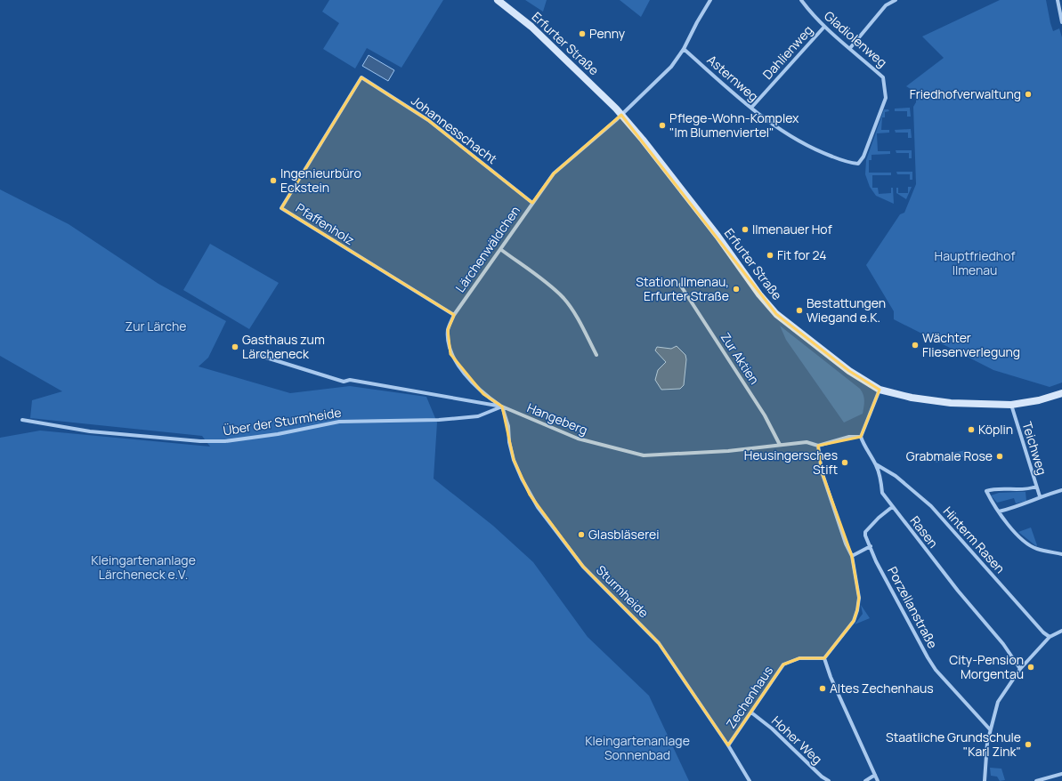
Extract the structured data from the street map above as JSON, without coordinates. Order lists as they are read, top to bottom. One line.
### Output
{"streets":{"main road":["Erfurter Straße"],"street":["Gladiolenweg","Dahlienweg","Asternweg","Johannesschacht","Pfaffenholz","Lärchenwäldchen","Zur Aktien","Hangeberg","Über der Sturmheide","Teichweg","Rasen","Hinterm Rasen","Sturmheide","Porzellanstraße","Zechenhaus","Hoher Weg"]},"crossings":[["Gladiolenweg","Dahlienweg"],["Gladiolenweg","Asternweg"],["Erfurter Straße","Lärchenwäldchen"],["Erfurter Straße","Teichweg"],["Dahlienweg","Asternweg"],["Asternweg","Lärchenwäldchen"],["Johannesschacht","Pfaffenholz"],["Johannesschacht","Lärchenwäldchen"],["Pfaffenholz","Lärchenwäldchen"],["Lärchenwäldchen","Hangeberg"],["Lärchenwäldchen","Über der Sturmheide"],["Lärchenwäldchen","Sturmheide"],["Zur Aktien","Hangeberg"],["Hangeberg","Über der Sturmheide"],["Hangeberg","Rasen"],["Hangeberg","Sturmheide"],["Über der Sturmheide","Sturmheide"],["Rasen","Hinterm Rasen"],["Rasen","Porzellanstraße"],["Sturmheide","Zechenhaus"],["Zechenhaus","Hoher Weg"]],"parks":["Hauptfriedhof Ilmenau","Zur Lärche","Kleingartenanlage Lärcheneck e.V.","Kleingartenanlage Sonnenbad"],"places":["Penny","Friedhofverwaltung","Pflege-Wohn-Komplex \"Im Blumenviertel\"","Ingenieurbüro Eckstein","Ilmenauer Hof","Fit for 24","Station Ilmenau, Erfurter Straße","Bestattungen Wiegand e.K.","Wächter Fliesenverlegung","Gasthaus zum Lärcheneck","Köplin","Grabmale Rose","Heusingersches Stift","Glasbläserei","City-Pension Morgentau","Altes Zechenhaus","Staatliche Grundschule \"Karl Zink\""]}
